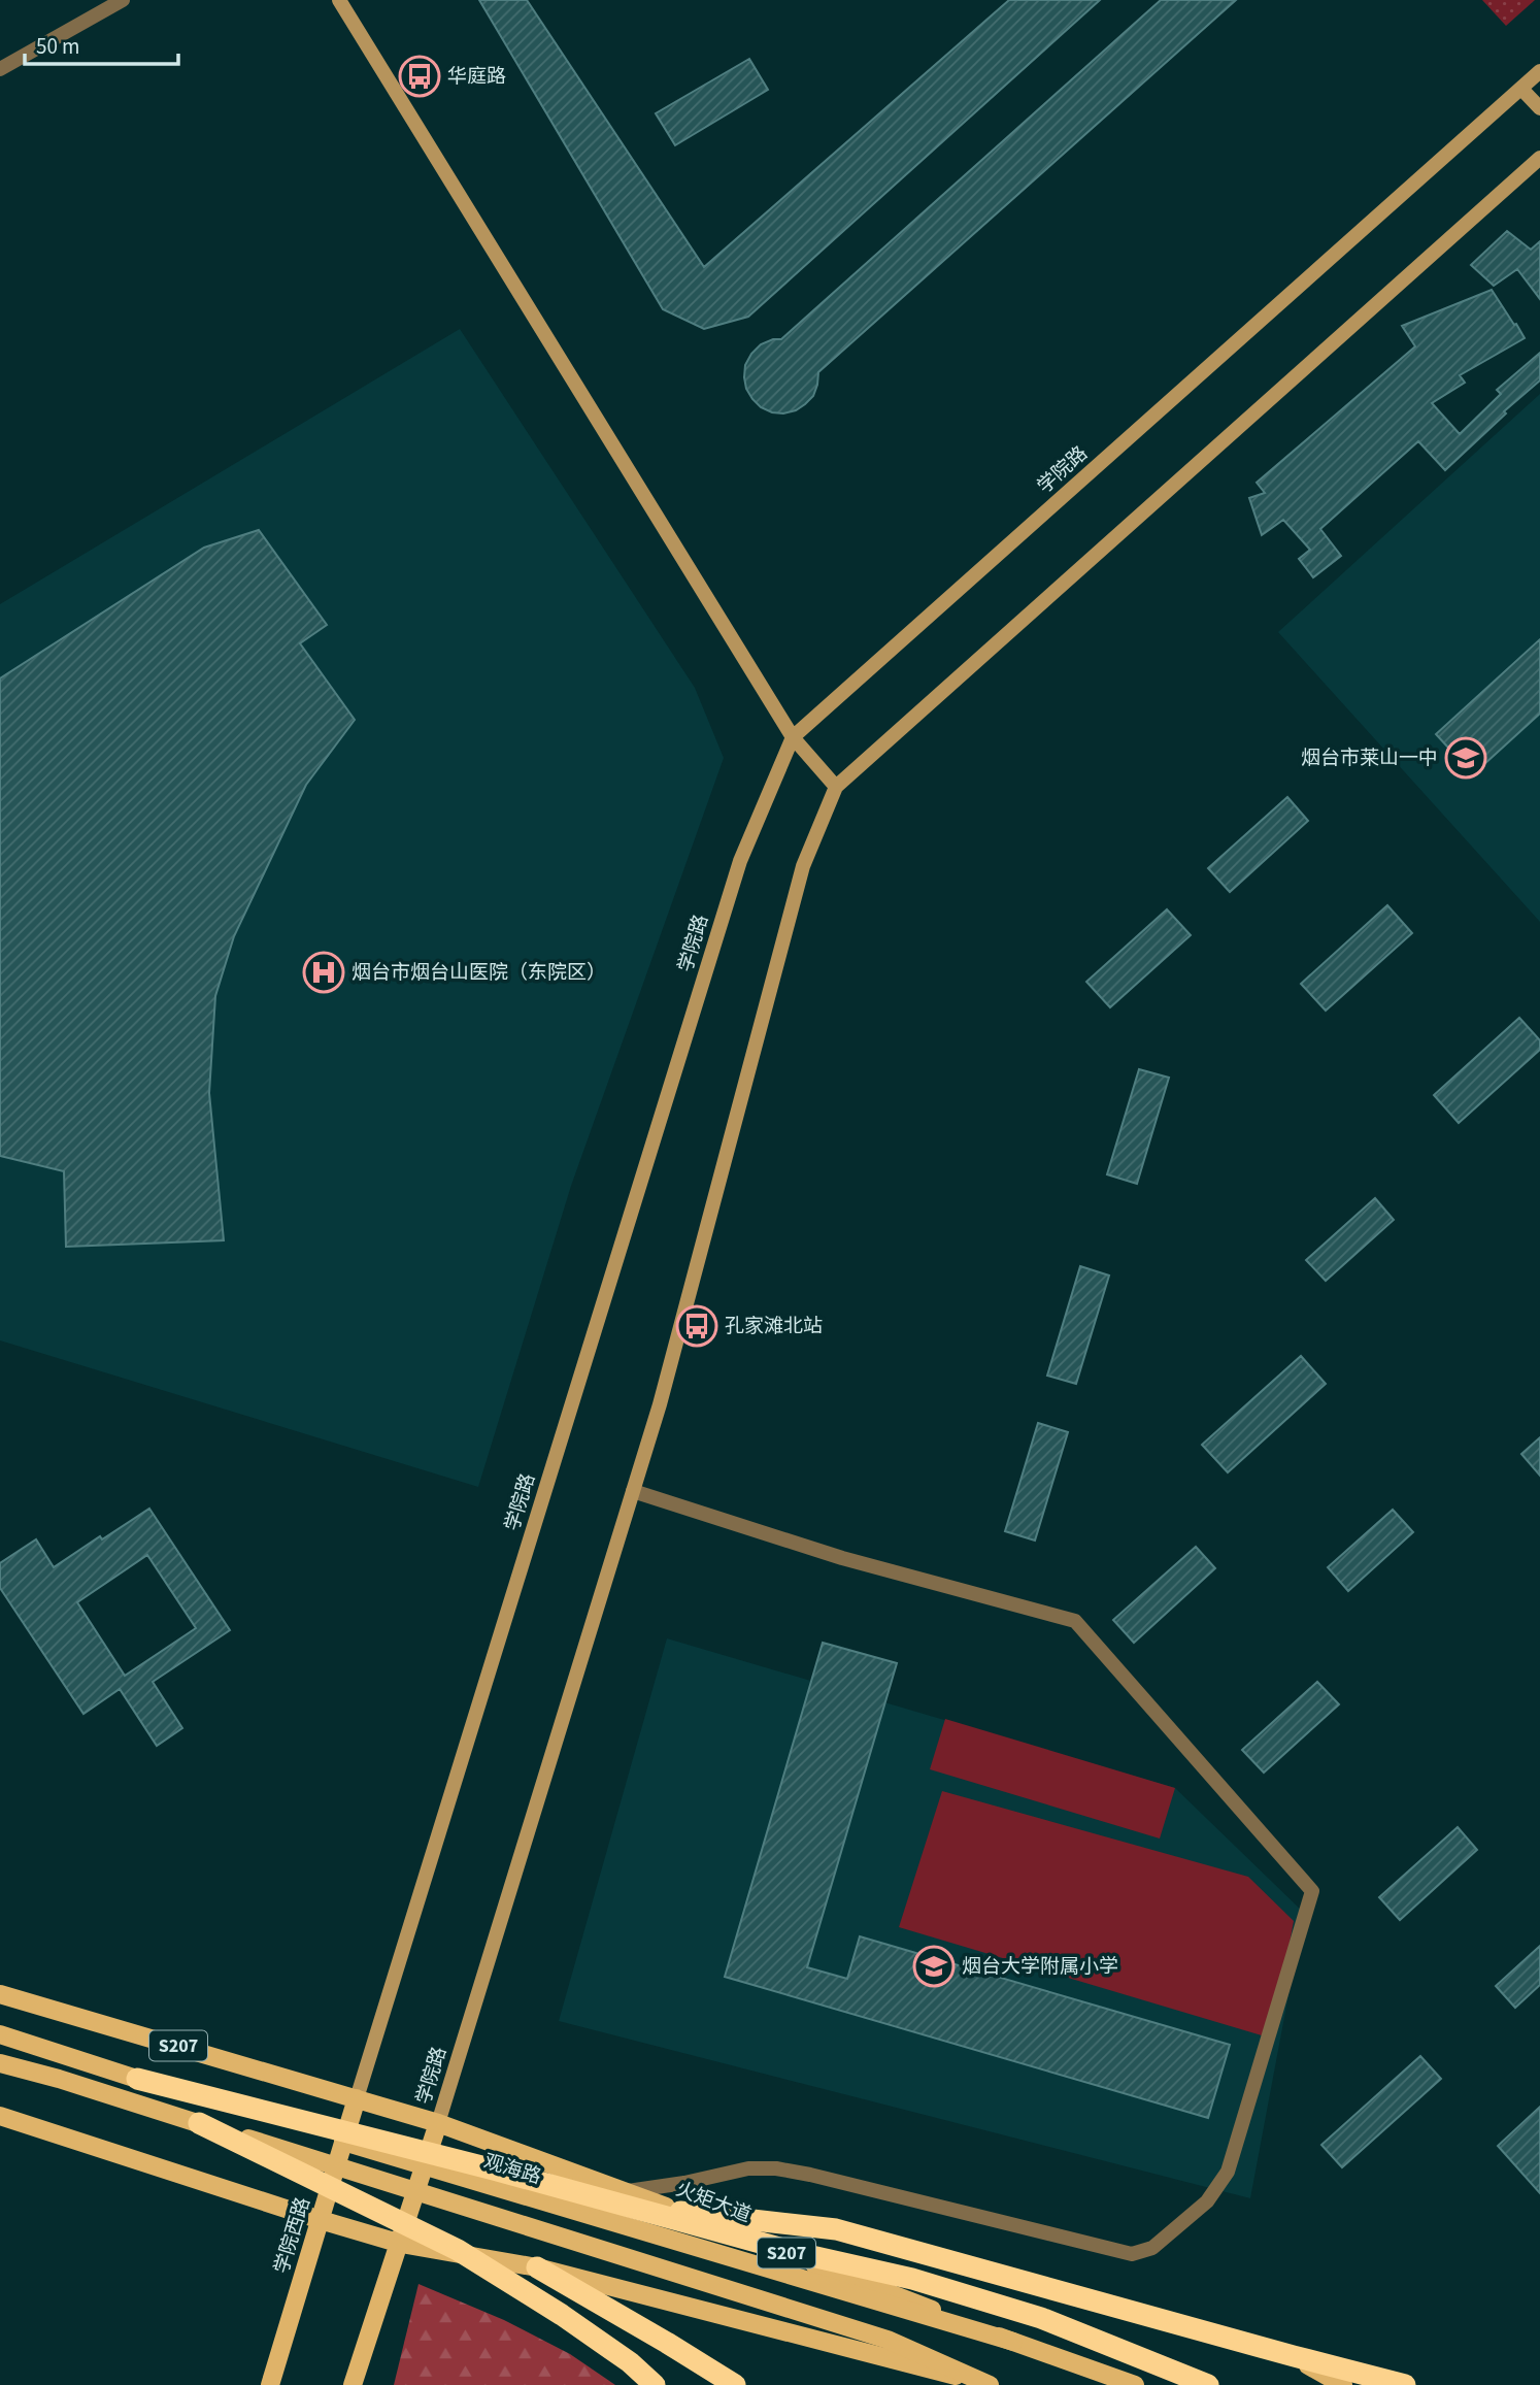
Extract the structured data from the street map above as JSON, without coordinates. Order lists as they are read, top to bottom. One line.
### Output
{"streets":{"main road":["学院路","S207","观海路","火矩大道","学院西路"]},"crossings":[["学院路","S207"],["学院路","火矩大道"],["学院路","学院西路"],["S207","火矩大道"],["S207","学院西路"],["观海路","火矩大道"]],"places":{"bus stop":["华庭路","孔家滩北站"],"school or university":["烟台市莱山一中","烟台大学附属小学"],"hospital":["烟台市烟台山医院（东院区）"]},"scale_bar":"50 m"}
